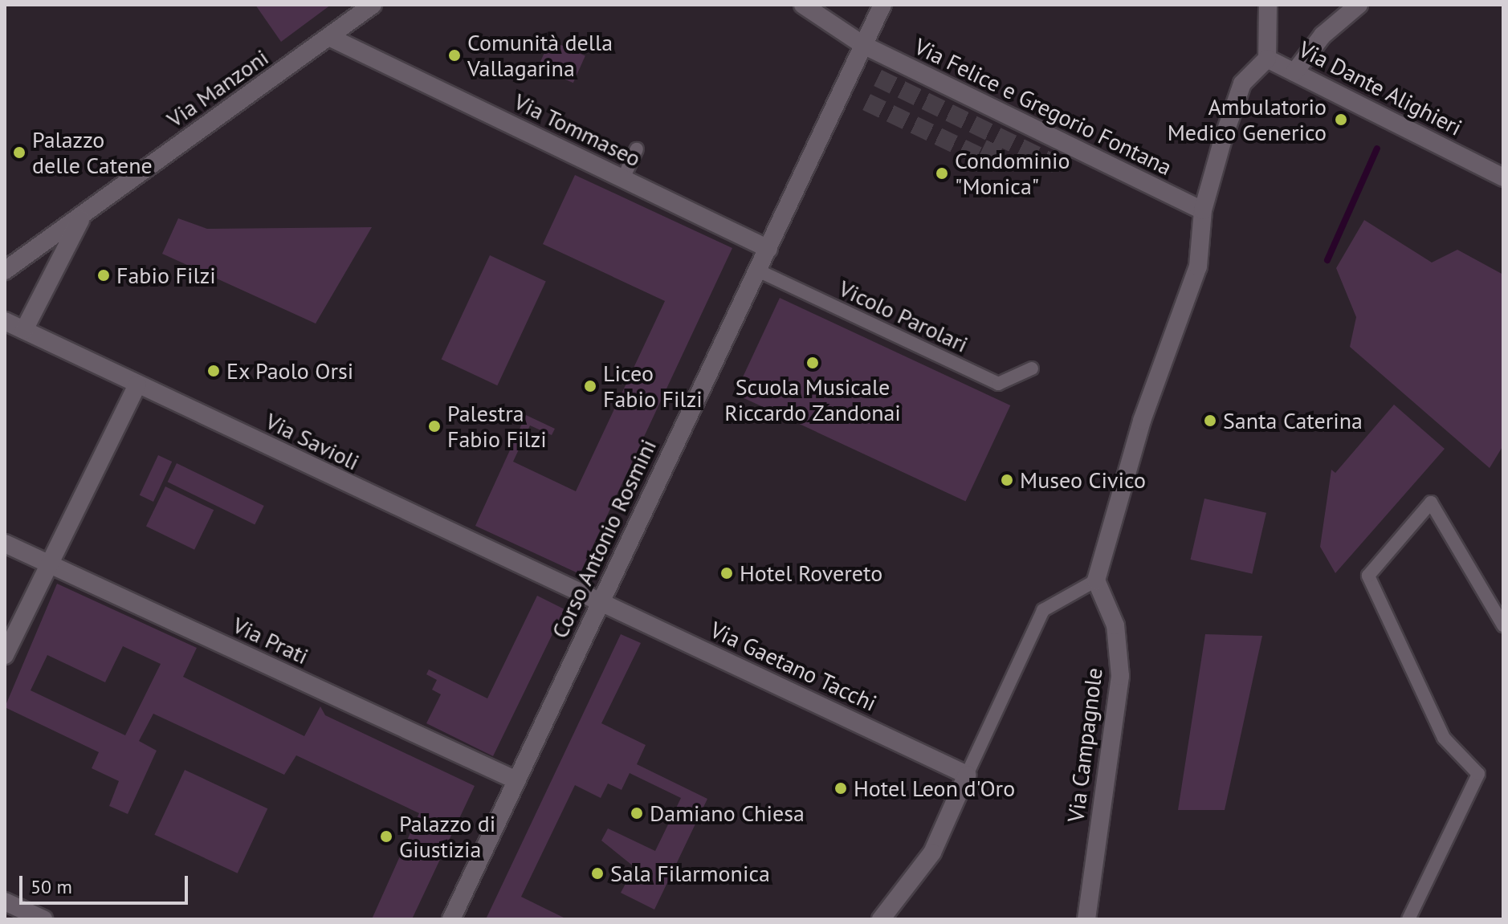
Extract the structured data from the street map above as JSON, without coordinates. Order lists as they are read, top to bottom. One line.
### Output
{"streets":{"street":["Via Manzoni","Via Dante Alighieri","Via Felice e Gregorio Fontana","Via Tommaseo","Via Savioli","Corso Antonio Rosmini","Via Prati","Via Gaetano Tacchi","Via Campagnole"],"lane":["Vicolo Parolari"]},"crossings":[["Via Manzoni","Via Tommaseo"],["Via Manzoni","Via Savioli"],["Via Dante Alighieri","Via Felice e Gregorio Fontana"],["Via Felice e Gregorio Fontana","Corso Antonio Rosmini"],["Via Tommaseo","Corso Antonio Rosmini"],["Vicolo Parolari","Corso Antonio Rosmini"],["Via Savioli","Corso Antonio Rosmini"],["Via Savioli","Via Gaetano Tacchi"],["Corso Antonio Rosmini","Via Prati"],["Corso Antonio Rosmini","Via Gaetano Tacchi"]],"places":["Comunità della Vallagarina","Ambulatorio Medico Generico","Palazzo delle Catene","Condominio \"Monica\"","Fabio Filzi","Scuola Musicale Riccardo Zandonai","Ex Paolo Orsi","Liceo Fabio Filzi","Santa Caterina","Palestra Fabio Filzi","Museo Civico","Hotel Rovereto","Hotel Leon d'Oro","Damiano Chiesa","Palazzo di Giustizia","Sala Filarmonica"],"scale_bar":"50 m"}
